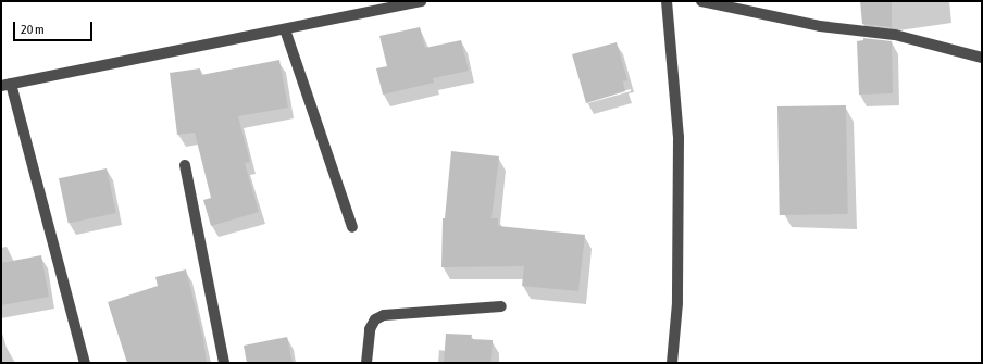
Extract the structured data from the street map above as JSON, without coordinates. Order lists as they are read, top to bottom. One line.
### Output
{"scale_bar":"20 m"}
